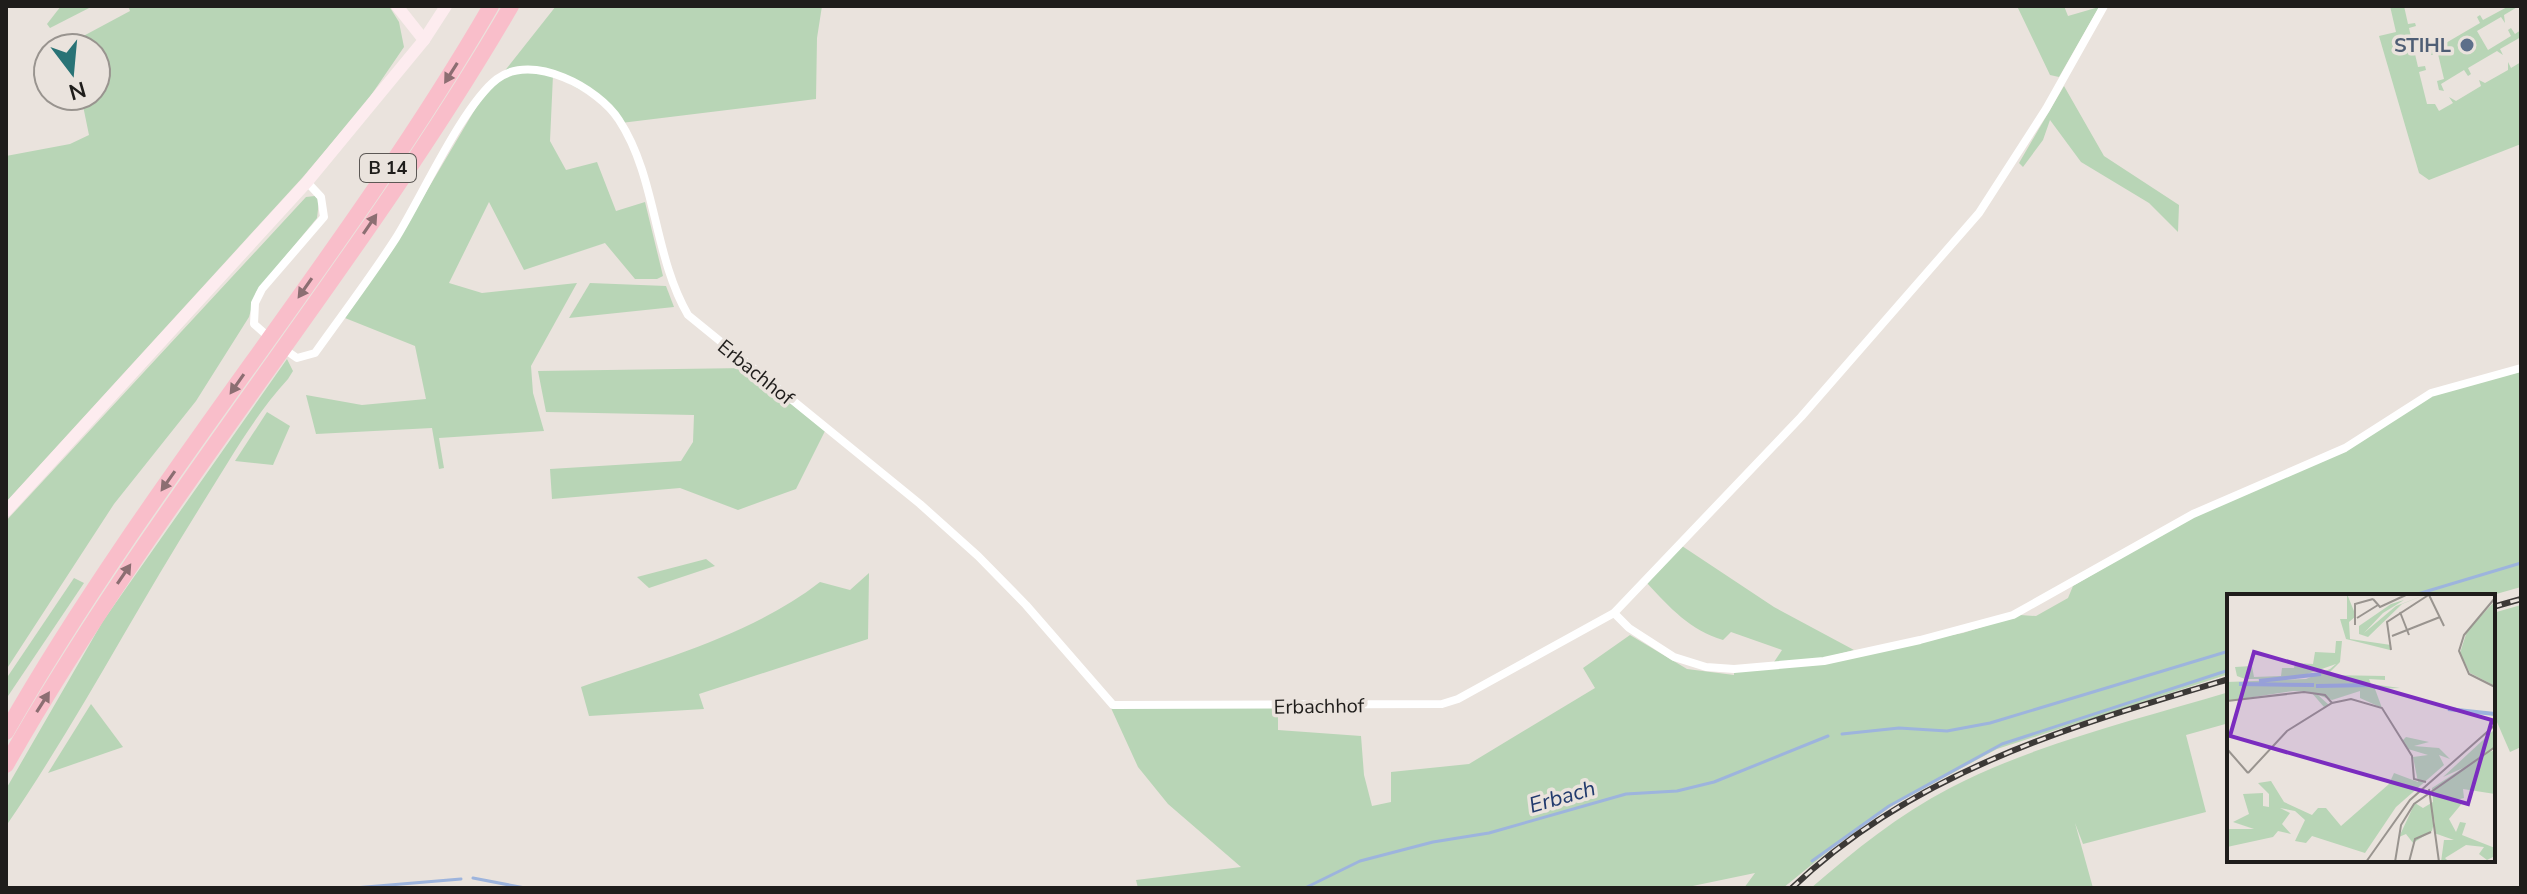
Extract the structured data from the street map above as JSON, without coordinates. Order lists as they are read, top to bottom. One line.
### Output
{"streets":{"highway":["B 14"],"street":["Erbachhof"]},"water":["Erbach"],"places":["STIHL"],"north":"bottom"}
